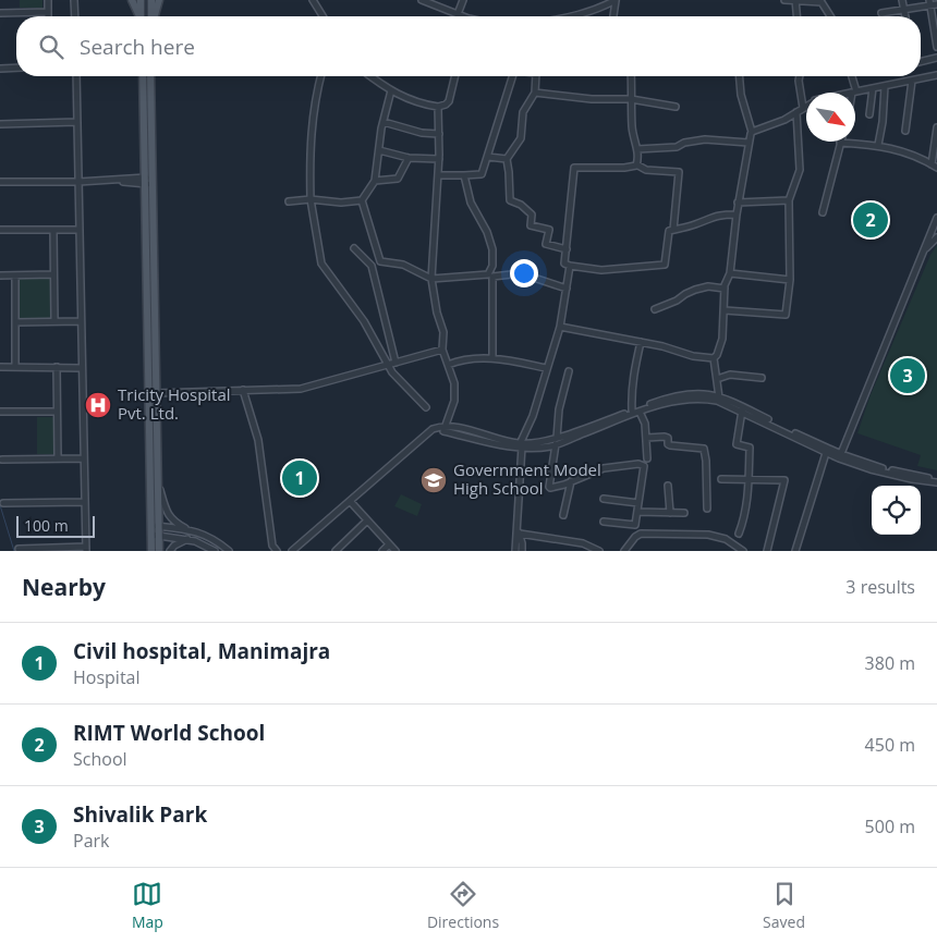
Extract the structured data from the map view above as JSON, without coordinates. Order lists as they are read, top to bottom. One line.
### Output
{"places":{"hospital":["Tricity Hospital Pvt. Ltd."],"school or university":["Government Model High School"]},"scale_bar":"100 m","north":"bottom right","page":{"search":"Search here","pins":["2","3","1"],"scale":"100 m","heading":["Nearby","3 results"],"list":[{"mark":"1","name":"Civil hospital, Manimajra","note":"Hospital","value":"380 m"},{"mark":"2","name":"RIMT World School","note":"School","value":"450 m"},{"mark":"3","name":"Shivalik Park","note":"Park","value":"500 m"}],"nav":["Map","Directions","Saved"]}}
